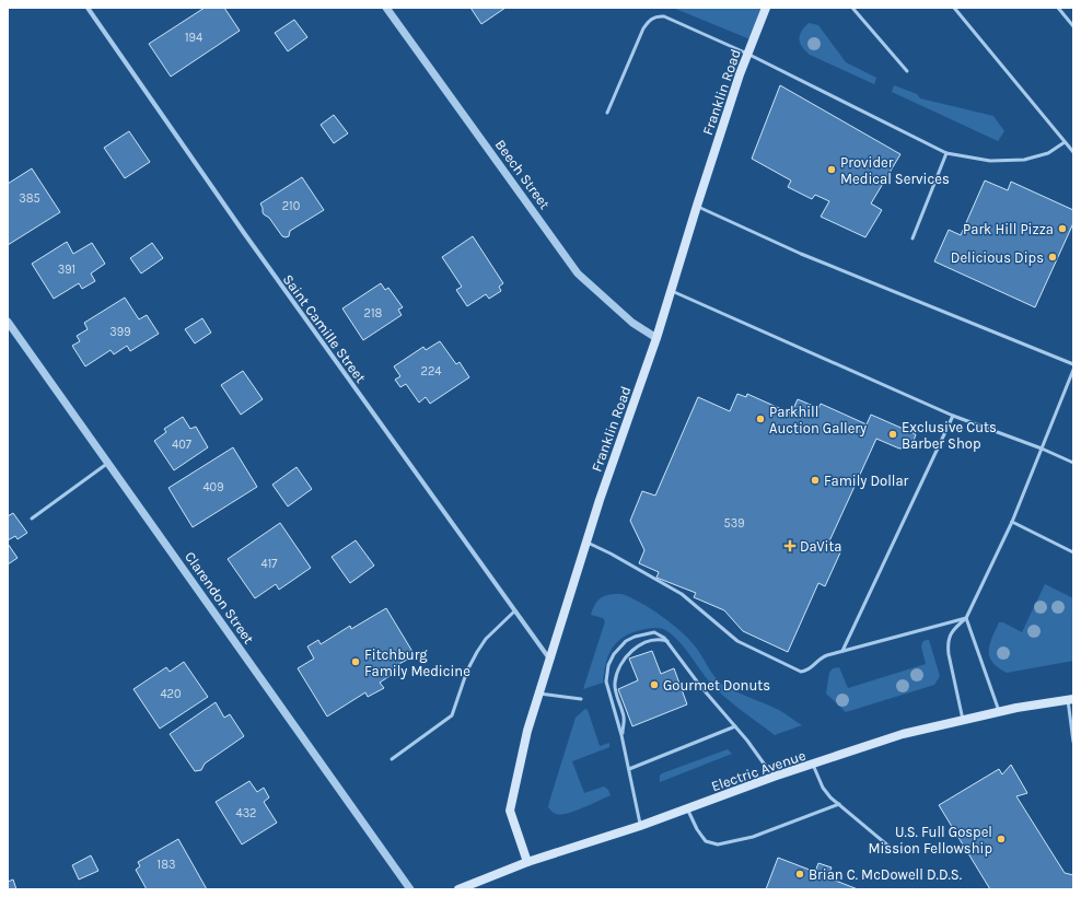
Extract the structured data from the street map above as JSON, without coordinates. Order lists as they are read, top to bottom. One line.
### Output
{"streets":{"main road":["Franklin Road","Electric Avenue"],"street":["Beech Street","Saint Camille Street","Clarendon Street"]},"crossings":[["Franklin Road","Beech Street"],["Franklin Road","Saint Camille Street"],["Franklin Road","Electric Avenue"]],"places":{"other":["Provider Medical Services","Park Hill Pizza","Delicious Dips","Parkhill Auction Gallery","Exclusive Cuts Barber Shop","Family Dollar","Fitchburg Family Medicine","Gourmet Donuts","U.S. Full Gospel Mission Fellowship","Brian C. McDowell D.D.S."],"health":["DaVita"]},"house_numbers":["194","385","210","391","218","399","224","407","409","539","417","420","432","183"]}
